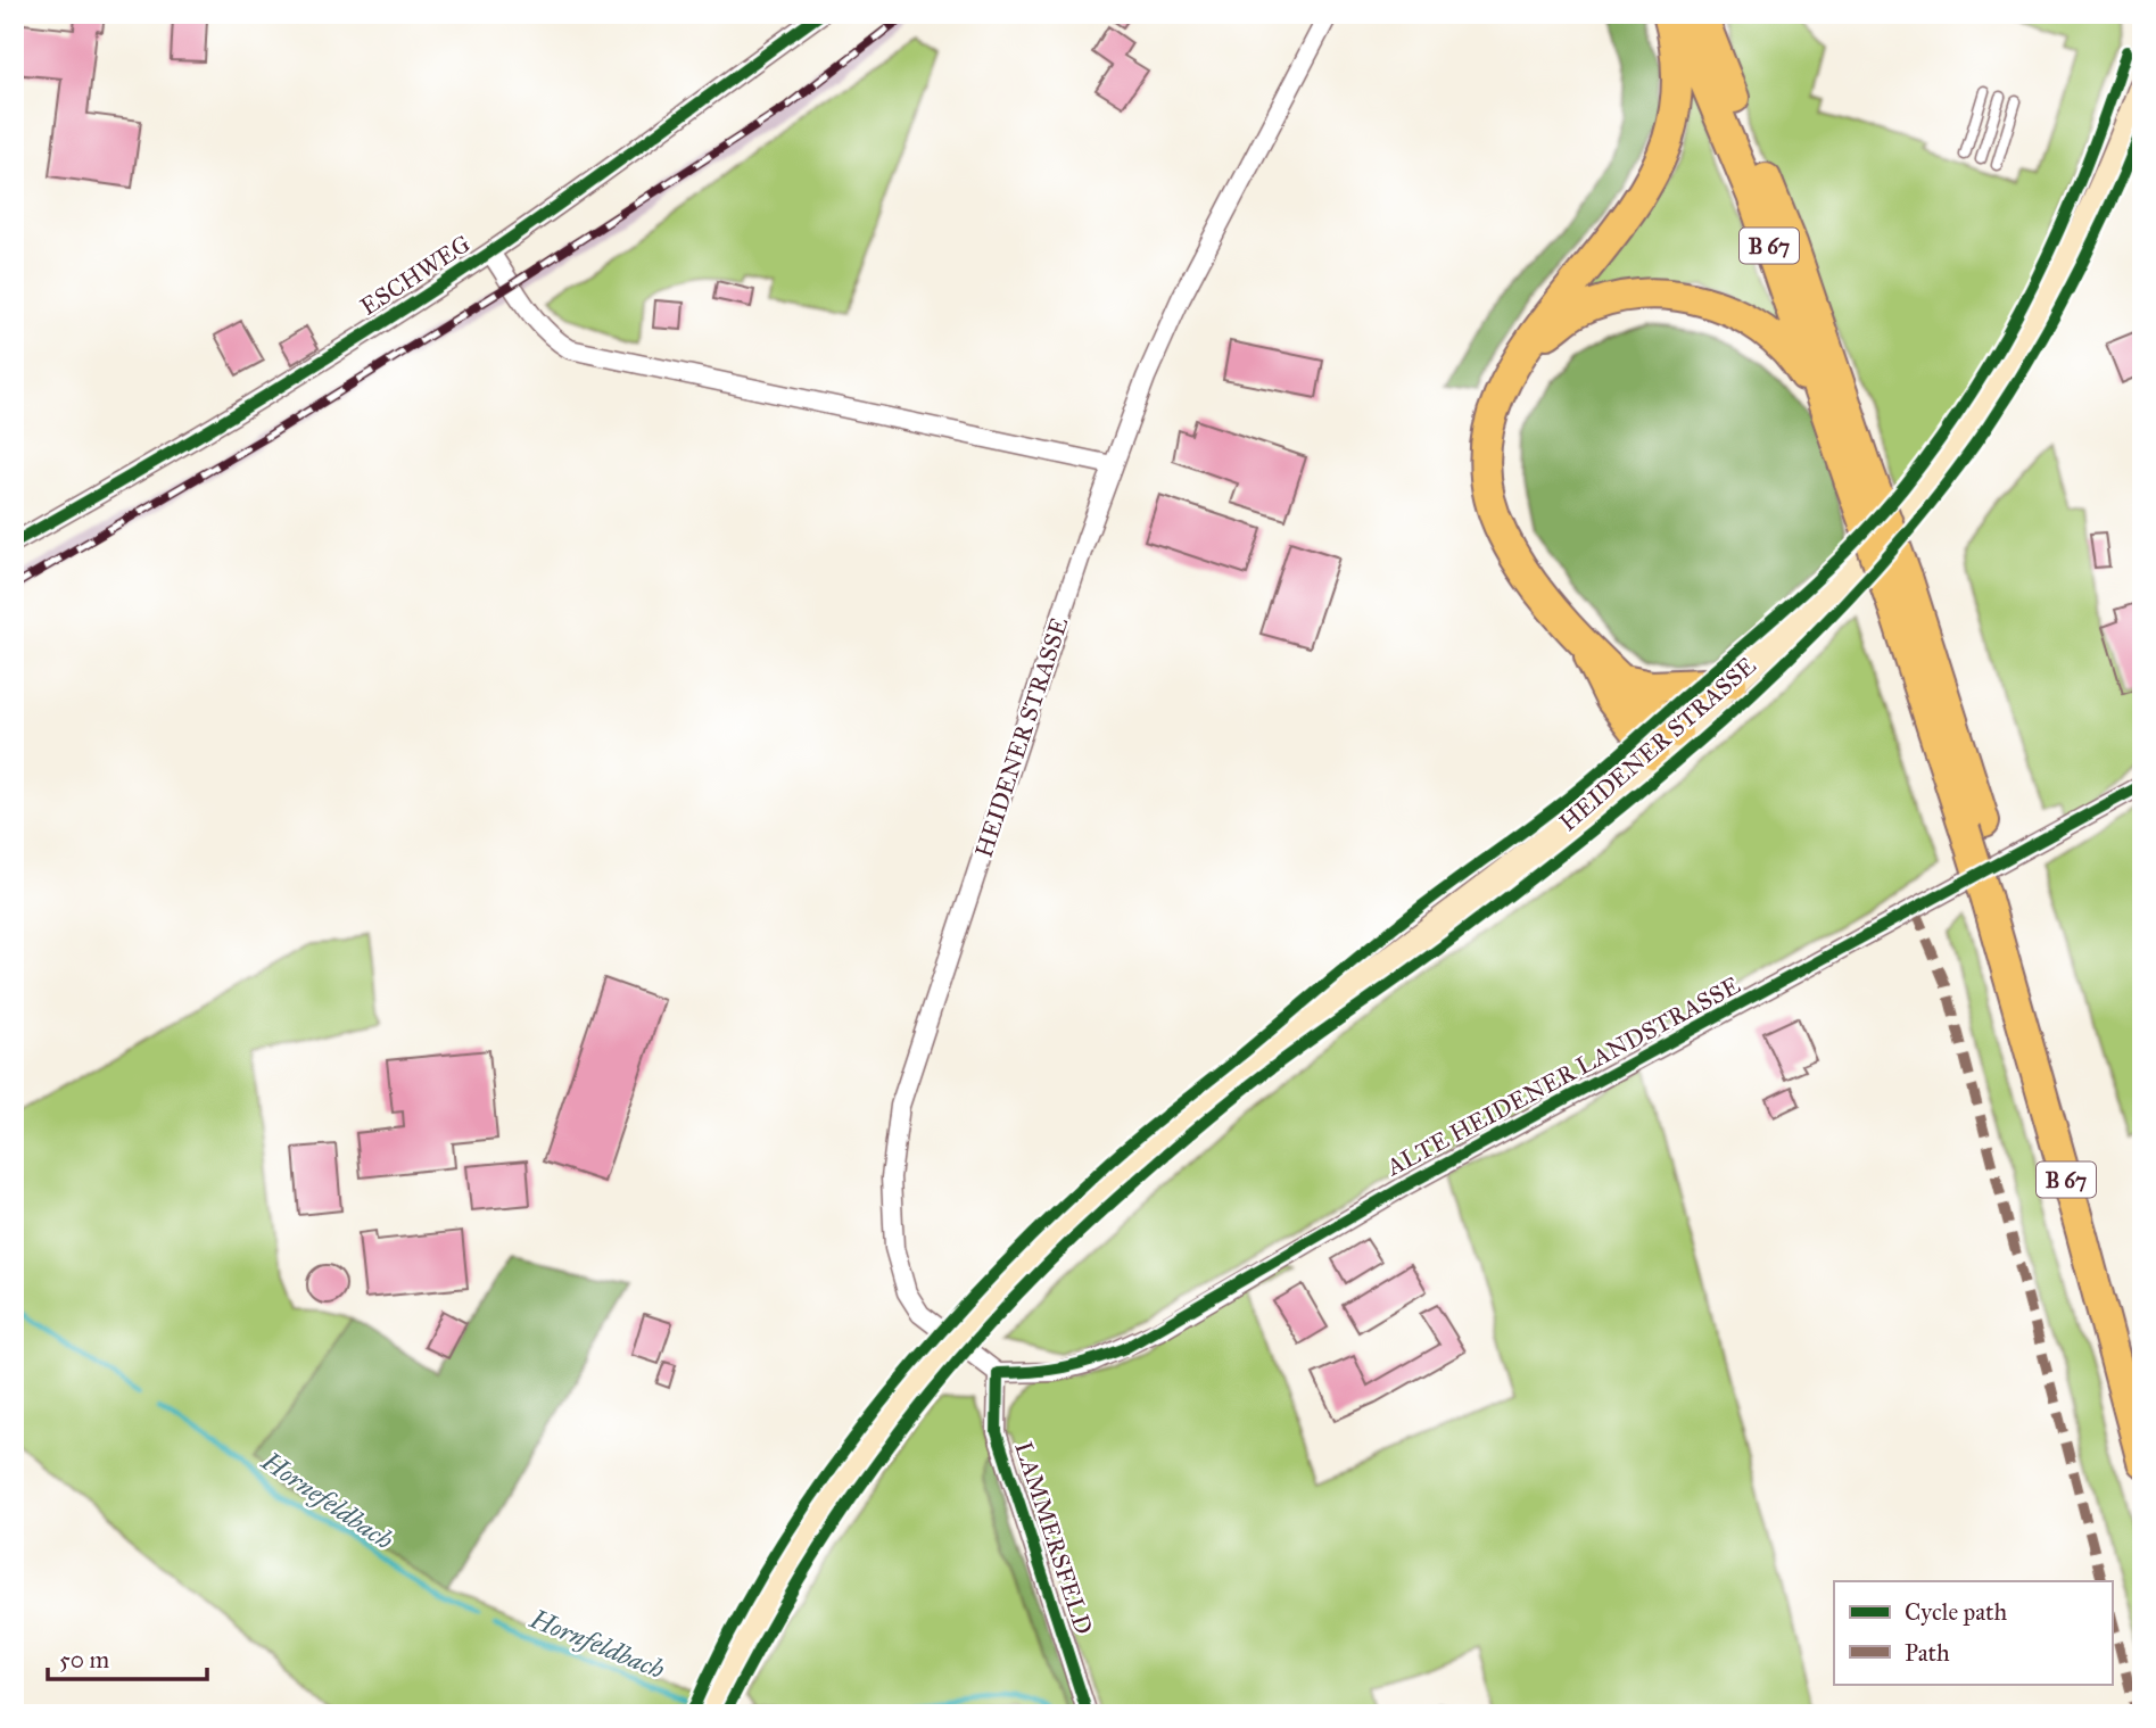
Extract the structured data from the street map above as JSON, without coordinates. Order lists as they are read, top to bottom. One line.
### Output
{"streets":{"highway":["B 67"],"main road":["HEIDENER STRASSE"],"street":["ESCHWEG","ALTE HEIDENER LANDSTRASSE","LAMMERSFELD"]},"crossings":[["ALTE HEIDENER LANDSTRASSE","LAMMERSFELD"]],"water":["Hornefeldbach","Hornfeldbach"],"legend":["Cycle path","Path"],"scale_bar":"50 m"}
